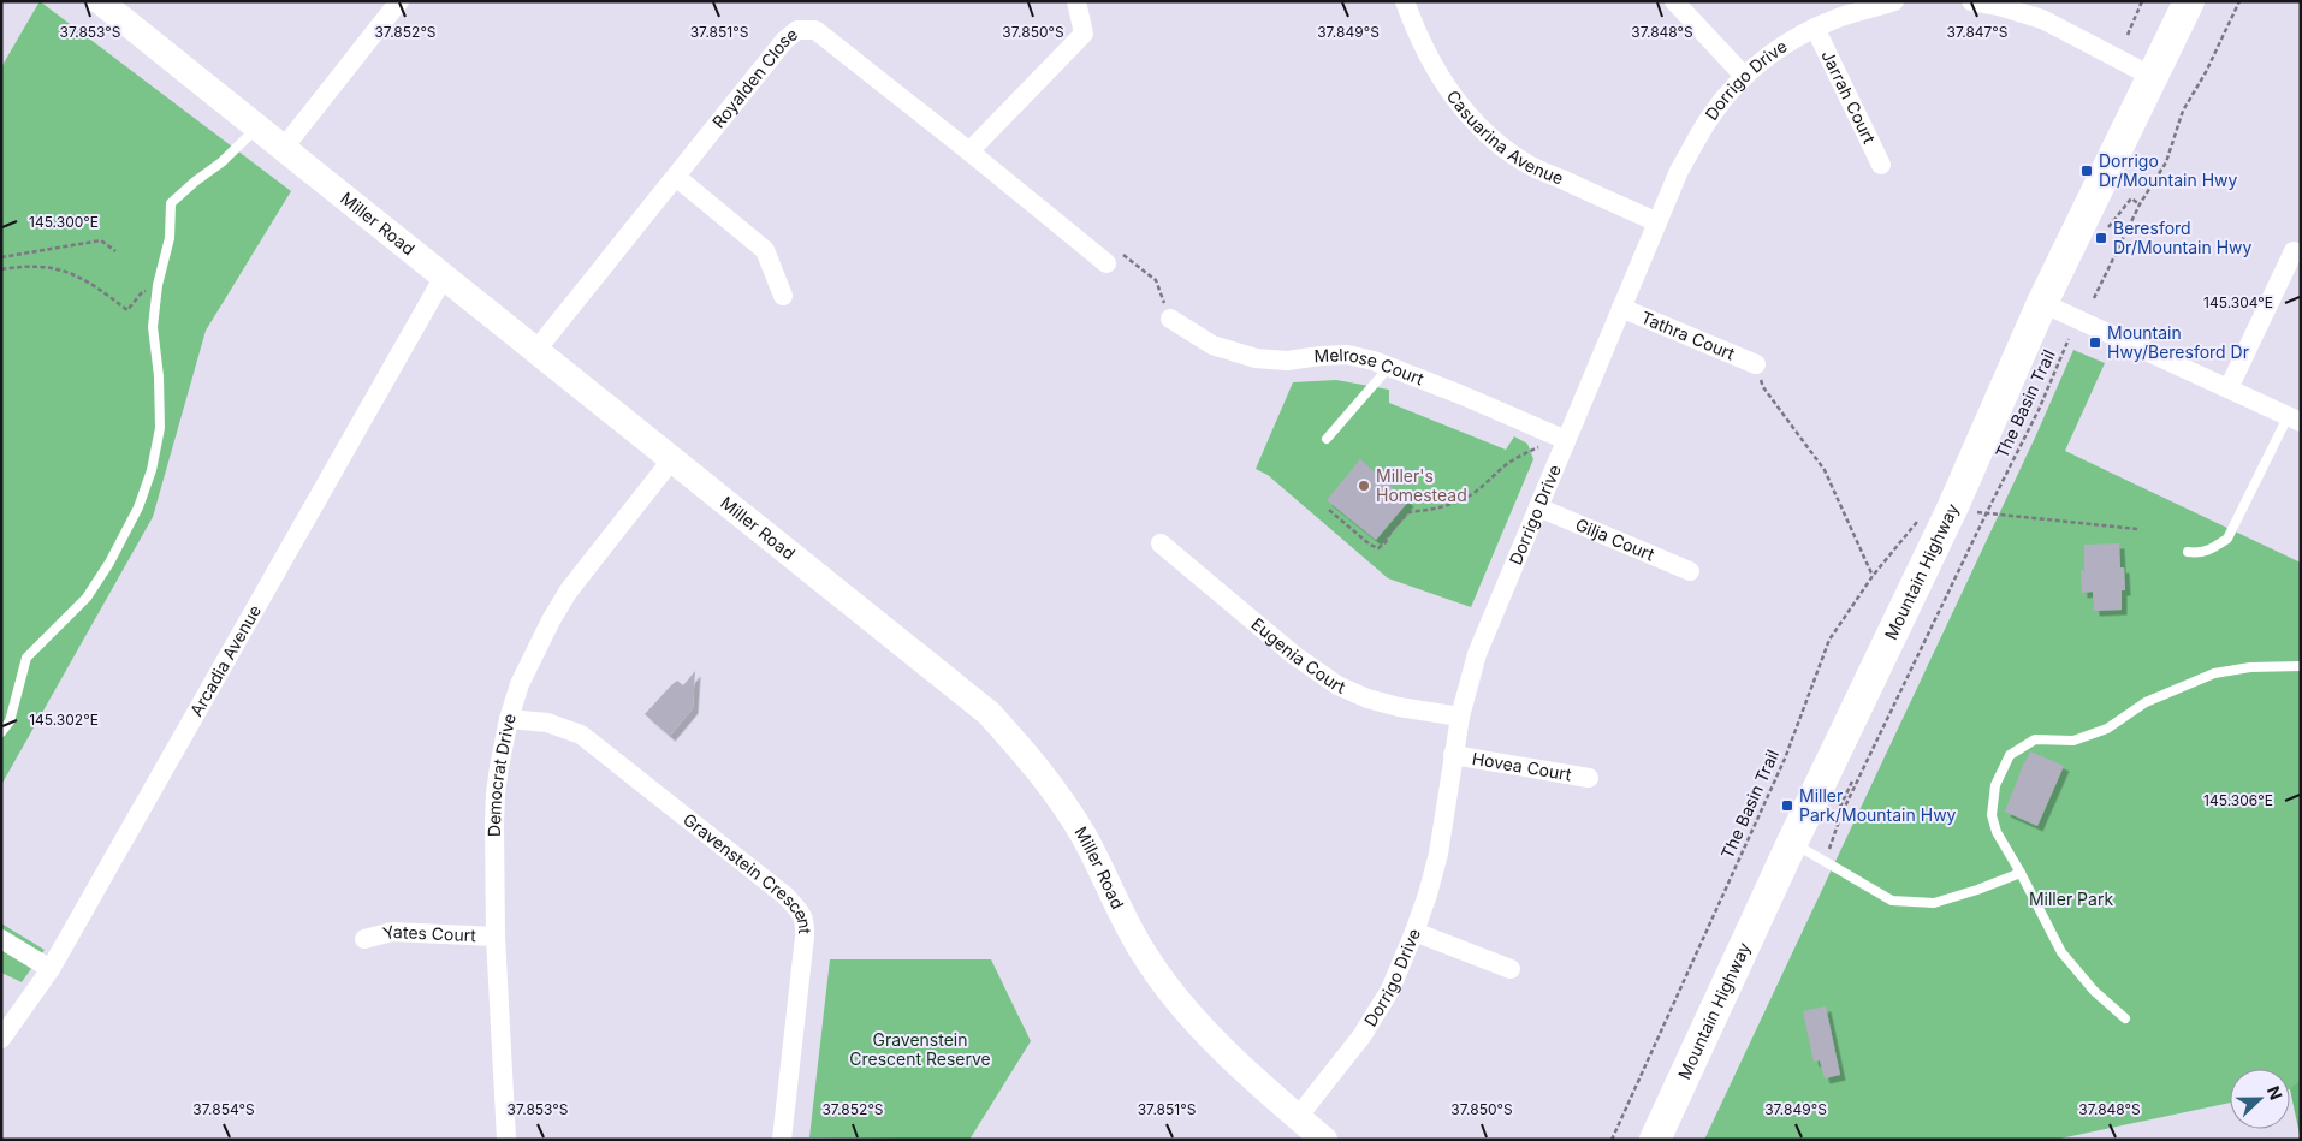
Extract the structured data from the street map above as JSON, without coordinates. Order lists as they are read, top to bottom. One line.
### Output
{"streets":{"main road":["Miller Road","Mountain Highway"],"street":["Royalden Close","Dorrigo Drive","Jarrah Court","Casuarina Avenue","Tathra Court","Melrose Court","Gilja Court","Eugenia Court","Arcadia Avenue","Hovea Court","Democrat Drive","Gravenstein Crescent","Yates Court"],"path":["The Basin Trail"]},"crossings":[["Royalden Close","Miller Road"],["Dorrigo Drive","Jarrah Court"],["Dorrigo Drive","Casuarina Avenue"],["Dorrigo Drive","Miller Road"],["Dorrigo Drive","Tathra Court"],["Dorrigo Drive","Melrose Court"],["Dorrigo Drive","Gilja Court"],["Dorrigo Drive","Eugenia Court"],["Dorrigo Drive","Hovea Court"],["Miller Road","Arcadia Avenue"],["Miller Road","Democrat Drive"],["Democrat Drive","Gravenstein Crescent"],["Democrat Drive","Yates Court"]],"parks":["Miller Park","Gravenstein Crescent Reserve"],"places":{"transit":["Dorrigo Dr/Mountain Hwy","Beresford Dr/Mountain Hwy","Mountain Hwy/Beresford Dr","Miller Park/Mountain Hwy"],"other":["Miller's Homestead"]},"north":"right","coordinates":["37.847°S","37.853°S","37.852°S","37.851°S","37.850°S","37.849°S","37.848°S","145.300°E","145.304°E","145.302°E","145.306°E","37.854°S"]}
